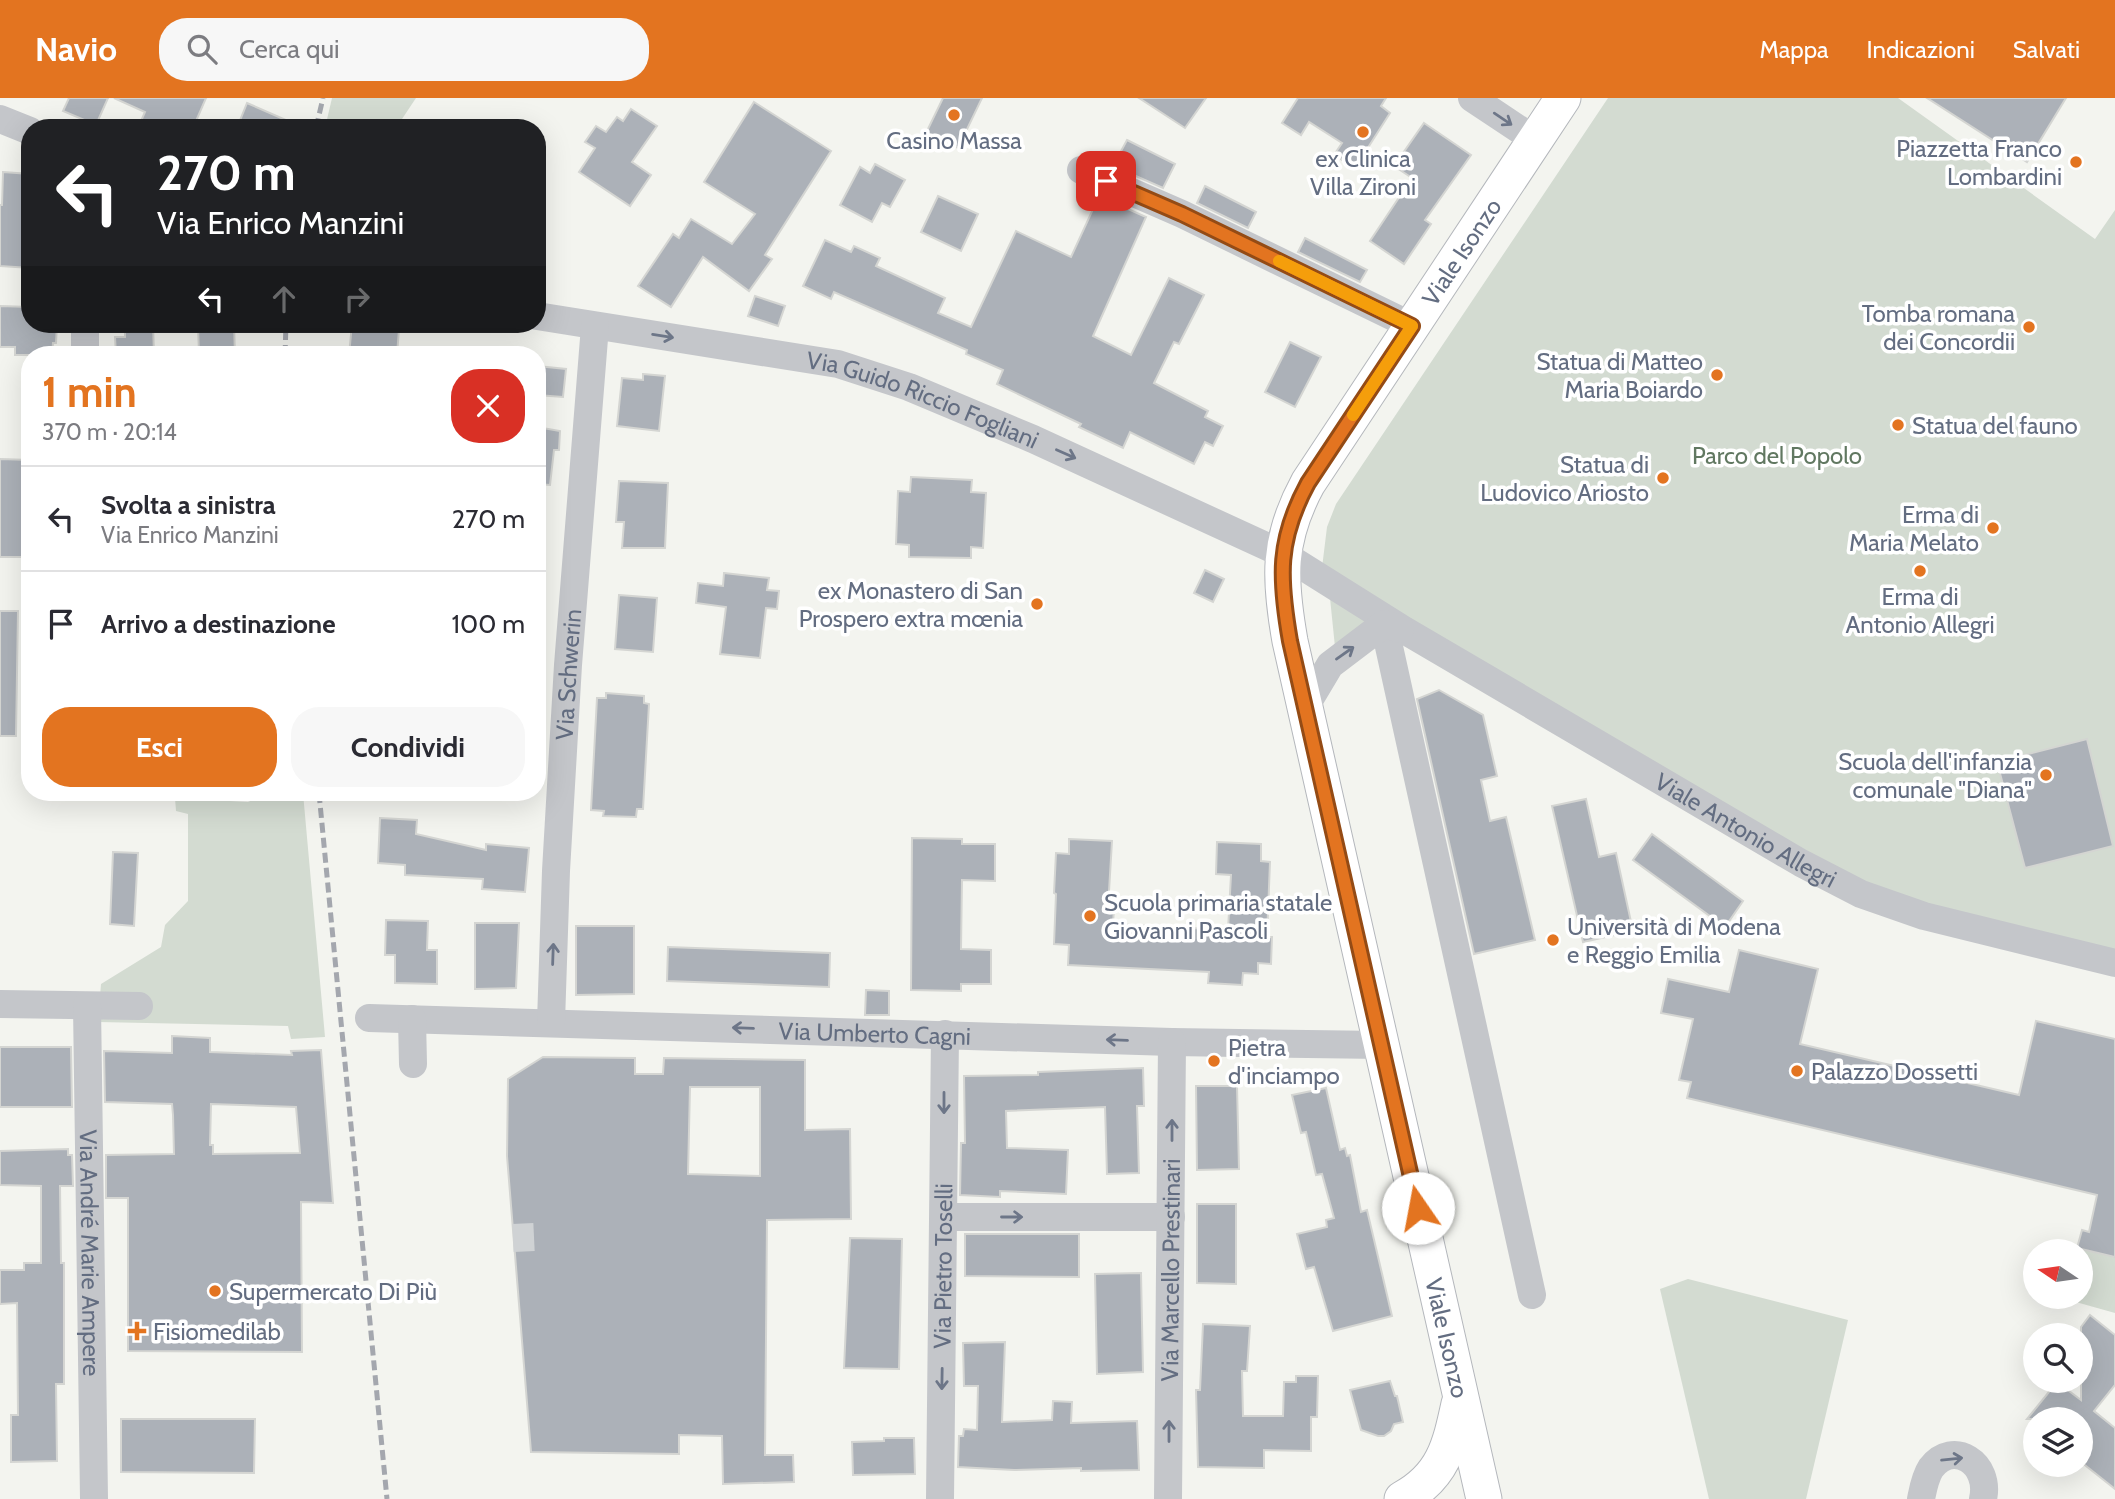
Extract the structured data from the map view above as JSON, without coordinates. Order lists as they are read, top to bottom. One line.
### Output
{"streets":{"main road":["Viale Isonzo"],"street":["Via Guido Riccio Fogliani","Via Schwerin","Viale Antonio Allegri","Via Umberto Cagni","Via André Marie Ampere","Via Pietro Toselli","Via Marcello Prestinari"]},"crossings":[["Viale Isonzo","Via Guido Riccio Fogliani"],["Viale Isonzo","Viale Antonio Allegri"],["Viale Isonzo","Via Umberto Cagni"],["Via Guido Riccio Fogliani","Via Schwerin"],["Via Guido Riccio Fogliani","Viale Antonio Allegri"],["Via Schwerin","Via Umberto Cagni"],["Via Umberto Cagni","Via Pietro Toselli"],["Via Umberto Cagni","Via Marcello Prestinari"]],"one_way":["Via Guido Riccio Fogliani","Via Schwerin","Via Pietro Toselli","Via Marcello Prestinari"],"parks":["Parco del Popolo"],"places":{"other":["Casino Massa","ex Clinica Villa Zironi","Piazzetta Franco Lombardini","Tomba romana dei Concordii","Statua di Matteo Maria Boiardo","Statua del fauno","Statua di Ludovico Ariosto","Erma di Maria Melato","Erma di Antonio Allegri","ex Monastero di San Prospero extra mœnia","Scuola dell'infanzia comunale \"Diana\"","Scuola primaria statale Giovanni Pascoli","Università di Modena e Reggio Emilia","Pietra d'inciampo","Palazzo Dossetti","Supermercato Di Più"],"health":["Fisiomedilab"]},"north":"left","page":{"header":"Navio","search":"Cerca qui","nav":["Mappa","Indicazioni","Salvati"],"turn":["270 m","Via Enrico Manzini"],"heading":["1 min","370 m · 20:14"],"list":[{"name":"Svolta a sinistra","note":"Via Enrico Manzini","value":"270 m"},{"name":"Arrivo a destinazione","value":"100 m"}],"buttons":["Esci","Condividi"]}}
